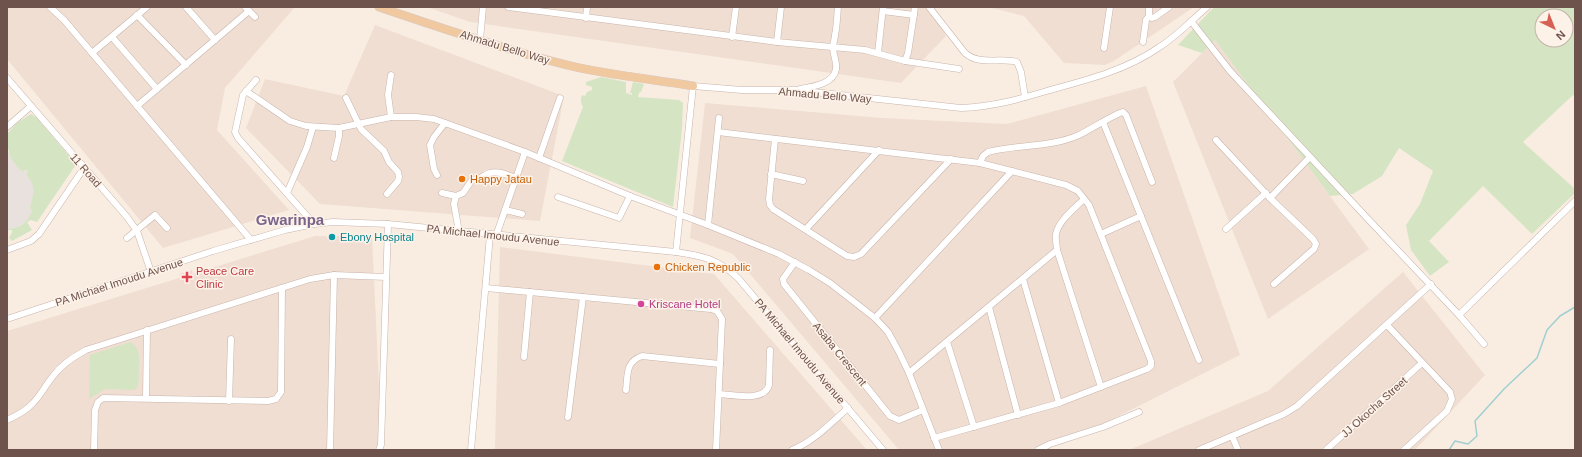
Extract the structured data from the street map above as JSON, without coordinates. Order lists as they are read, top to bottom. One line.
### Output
{"streets":{"main road":["Ahmadu Bello Way"],"street":["11 Road","PA Michael Imoudu Avenue","Asaba Crescent","JJ Okocha Street"]},"crossings":[["11 Road","PA Michael Imoudu Avenue"]],"districts":["Gwarinpa"],"places":{"other":["Happy Jatau","Ebony Hospital","Chicken Republic","Kriscane Hotel"],"health":["Peace Care Clinic"]},"north":"bottom right"}
